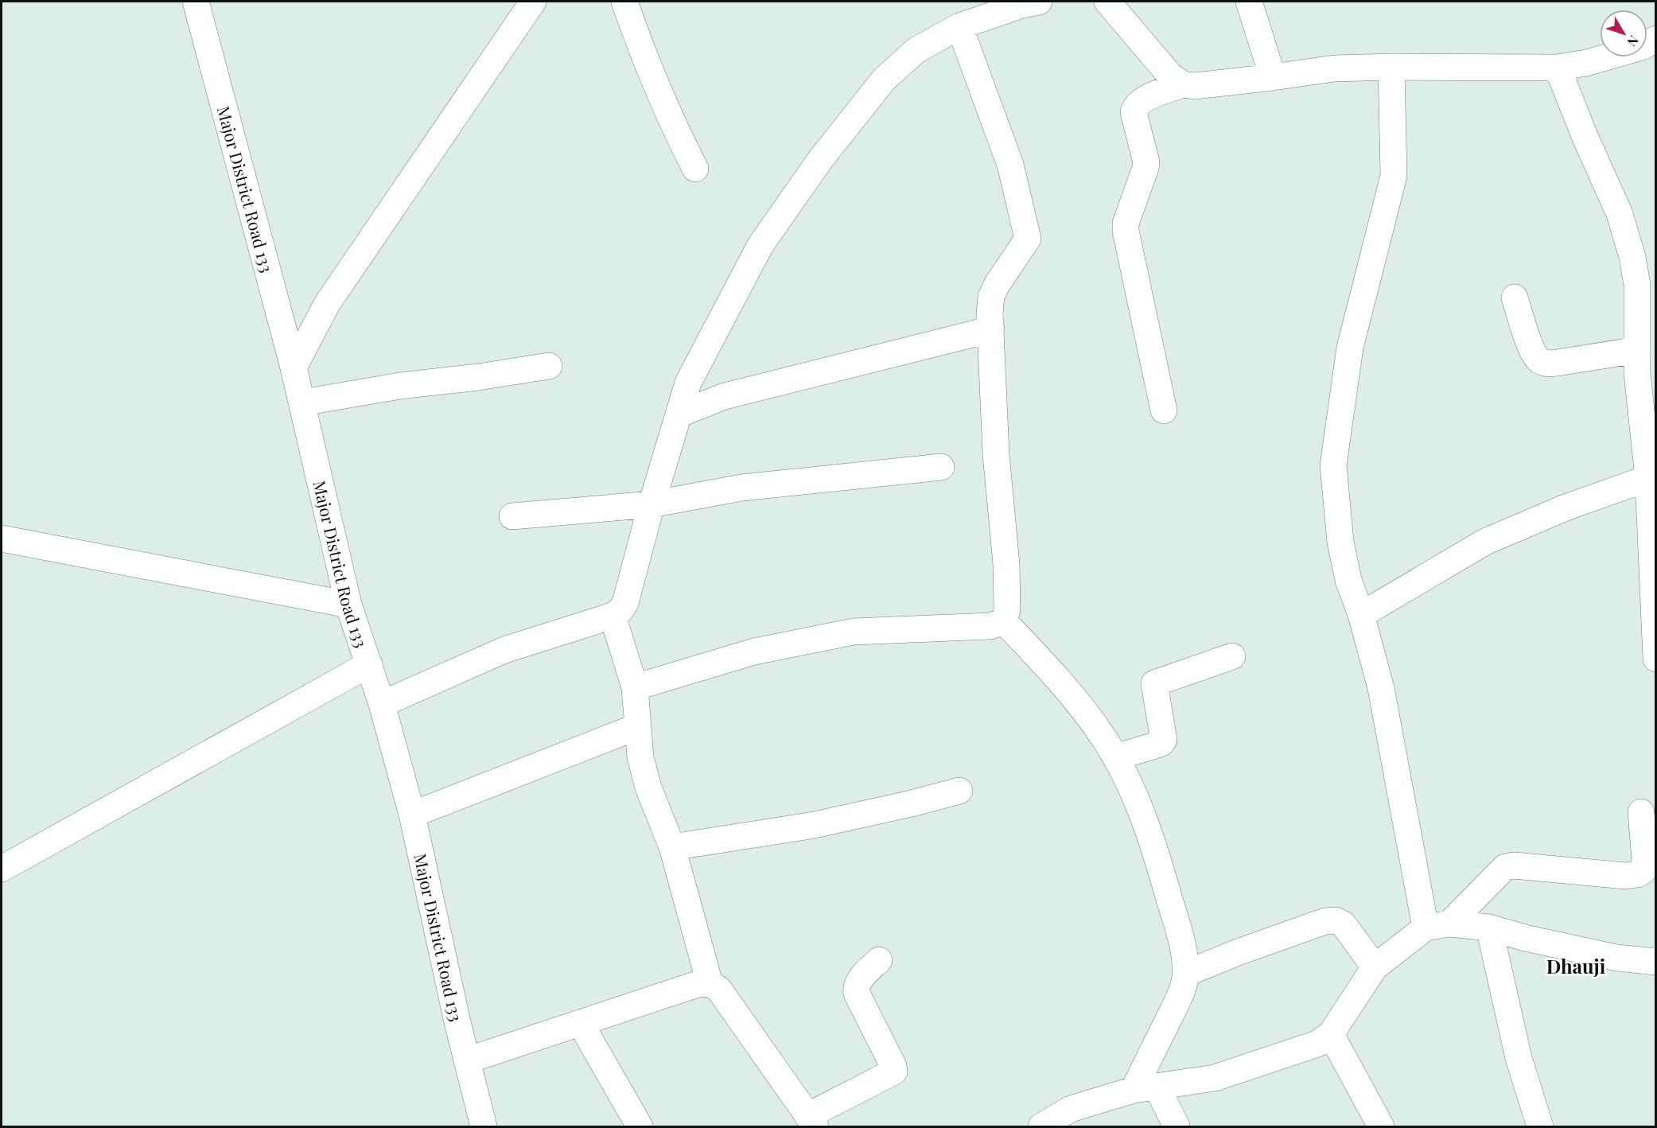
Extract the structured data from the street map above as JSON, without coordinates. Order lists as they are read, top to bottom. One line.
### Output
{"streets":{"street":["Major District Road 133"]},"districts":["Dhauji"],"north":"bottom right"}
